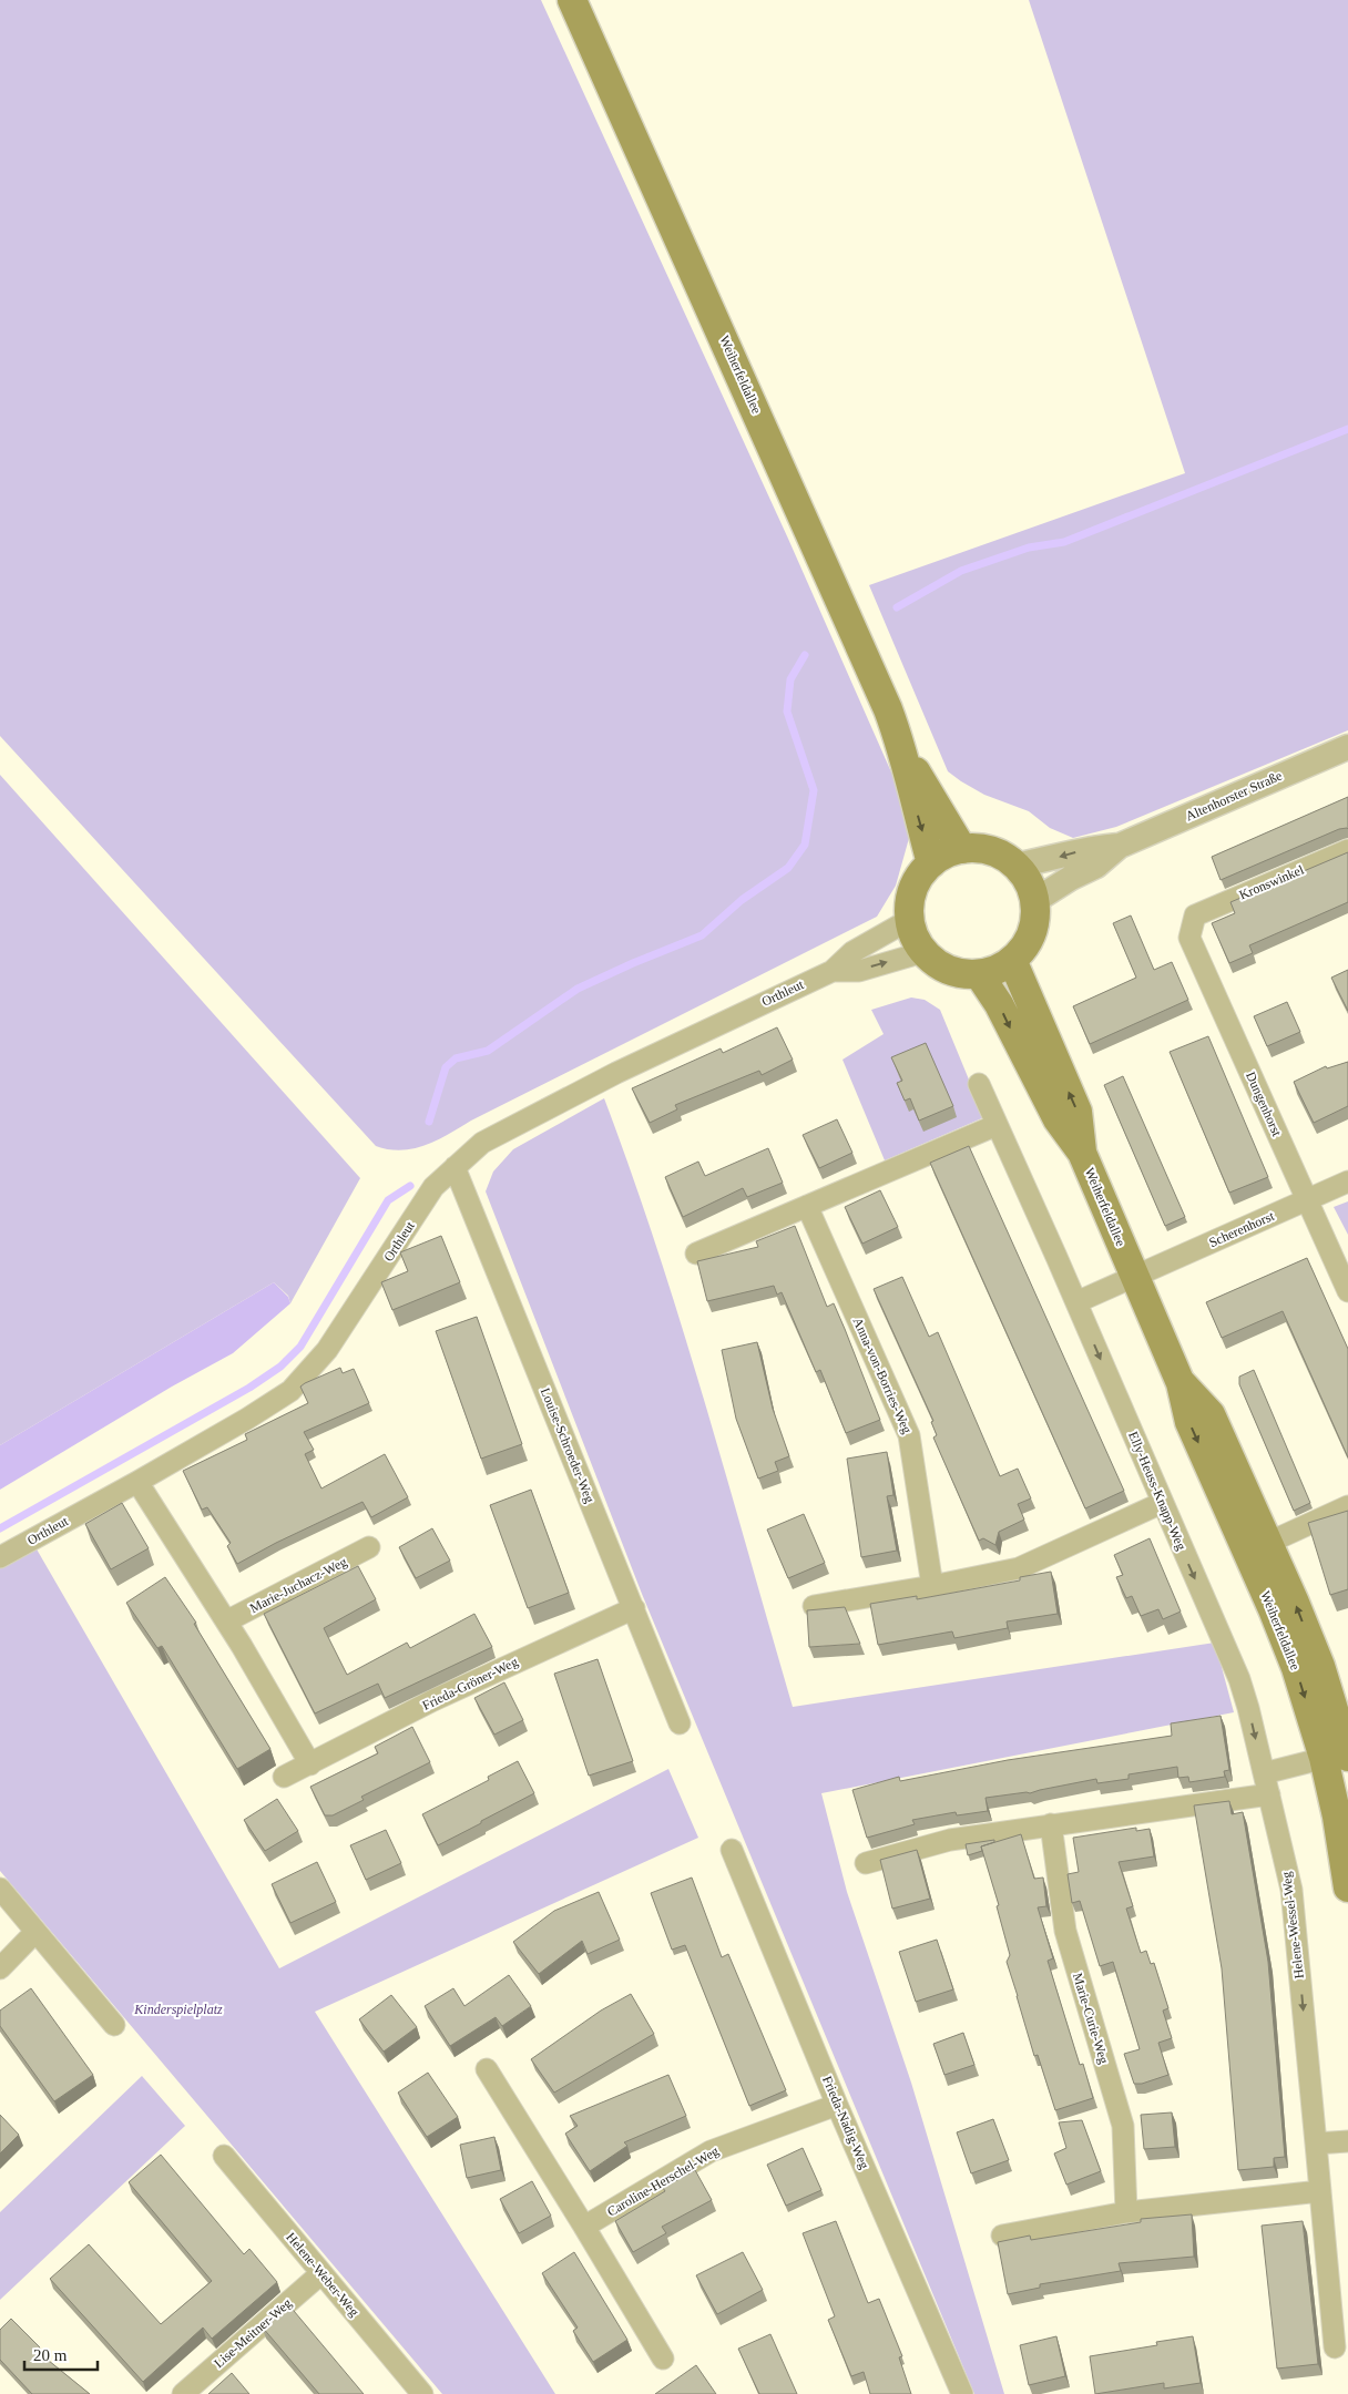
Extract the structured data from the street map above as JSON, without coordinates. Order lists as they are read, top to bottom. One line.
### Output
{"streets":{"main road":["Weiherfeldallee"],"street":["Altenhorster Straße","Kronswinkel","Orthleut","Dungenhorst","Scherenhorst","Anna-von-Borries-Weg","Louise-Schroeder-Weg","Elly-Heuss-Knapp-Weg","Marie-Juchacz-Weg","Frieda-Gröner-Weg","Helene-Wessel-Weg","Marie-Curie-Weg","Frieda-Nadig-Weg","Caroline-Herschel-Weg","Helene-Weber-Weg","Lise-Meitner-Weg"]},"crossings":[["Weiherfeldallee","Altenhorster Straße"],["Weiherfeldallee","Orthleut"],["Weiherfeldallee","Scherenhorst"],["Altenhorster Straße","Orthleut"],["Kronswinkel","Dungenhorst"],["Orthleut","Louise-Schroeder-Weg"],["Dungenhorst","Scherenhorst"],["Louise-Schroeder-Weg","Frieda-Gröner-Weg"],["Elly-Heuss-Knapp-Weg","Helene-Wessel-Weg"],["Frieda-Nadig-Weg","Caroline-Herschel-Weg"],["Helene-Weber-Weg","Lise-Meitner-Weg"]],"one_way":["Elly-Heuss-Knapp-Weg","Helene-Wessel-Weg"],"parks":["Kinderspielplatz"],"scale_bar":"20 m"}
